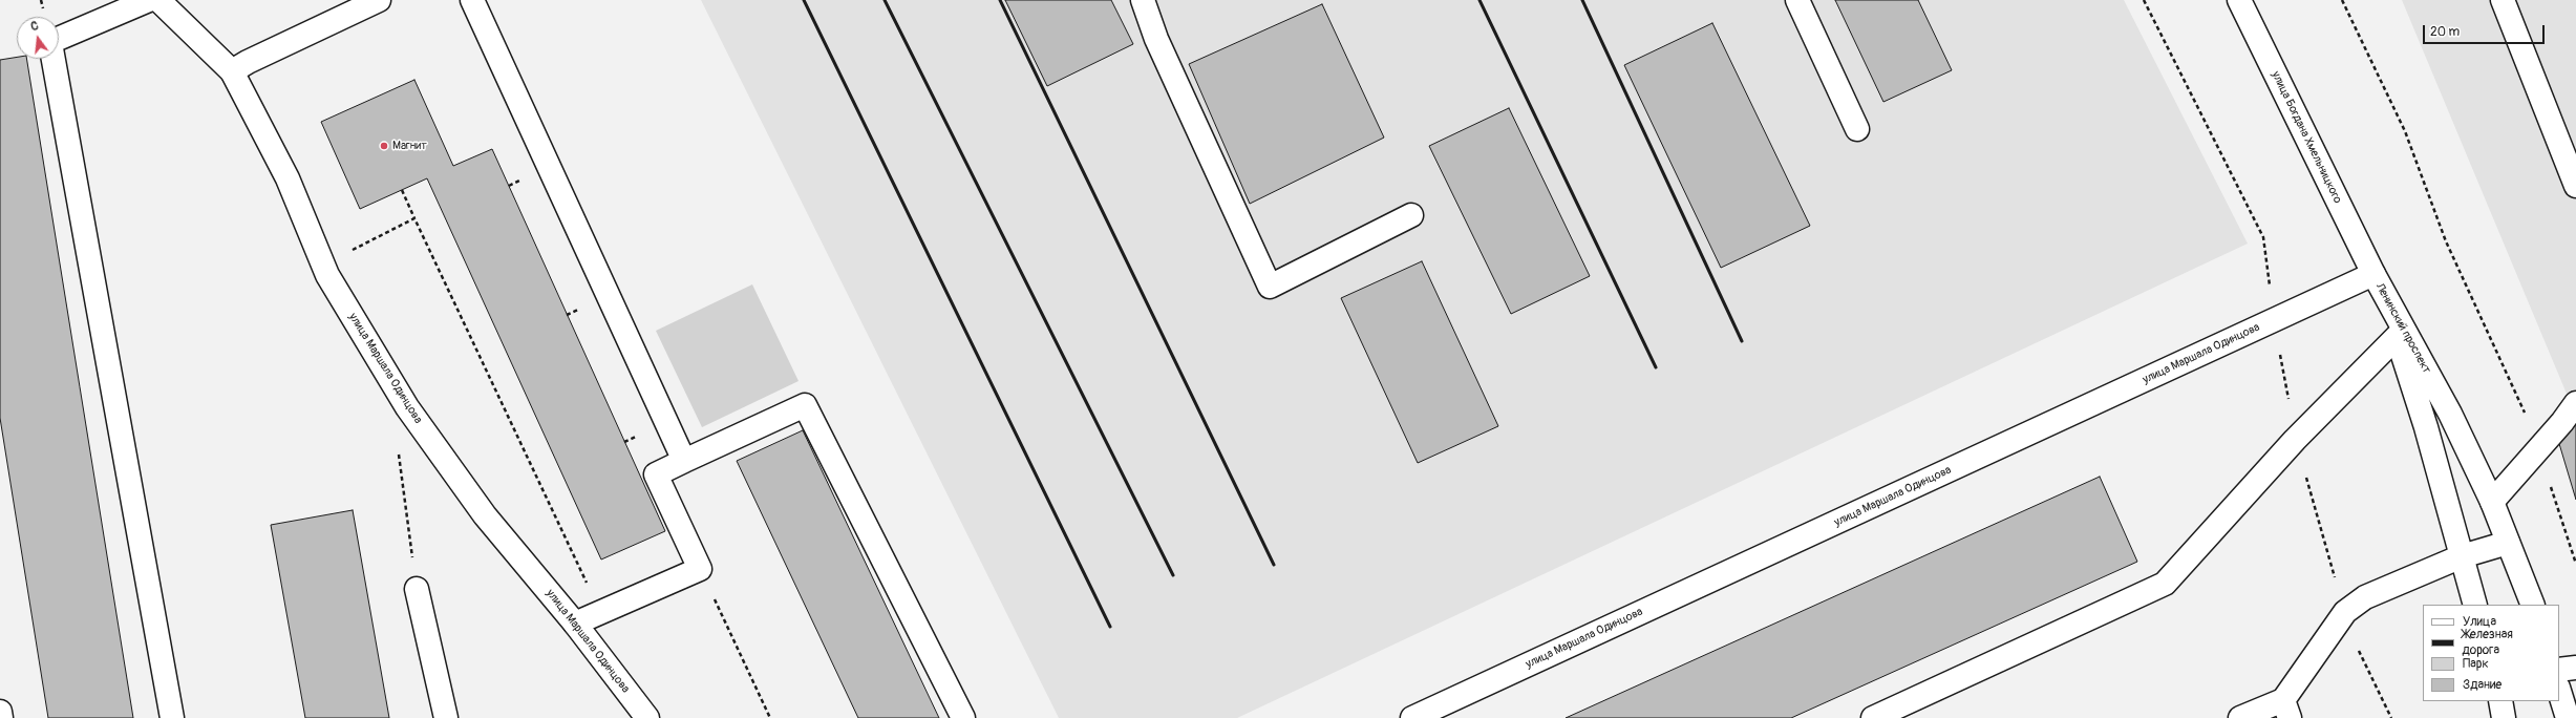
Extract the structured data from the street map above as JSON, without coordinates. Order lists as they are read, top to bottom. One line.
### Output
{"streets":{"street":["улица Богдана Хмельницкого","Ленинский проспект","улица Маршала Одинцова"]},"crossings":[["улица Богдана Хмельницкого","Ленинский проспект"],["улица Богдана Хмельницкого","улица Маршала Одинцова"],["Ленинский проспект","улица Маршала Одинцова"]],"places":["Магнит"],"legend":["Улица","Железная дорога","Парк","Здание"],"scale_bar":"20 m","north":"top"}
